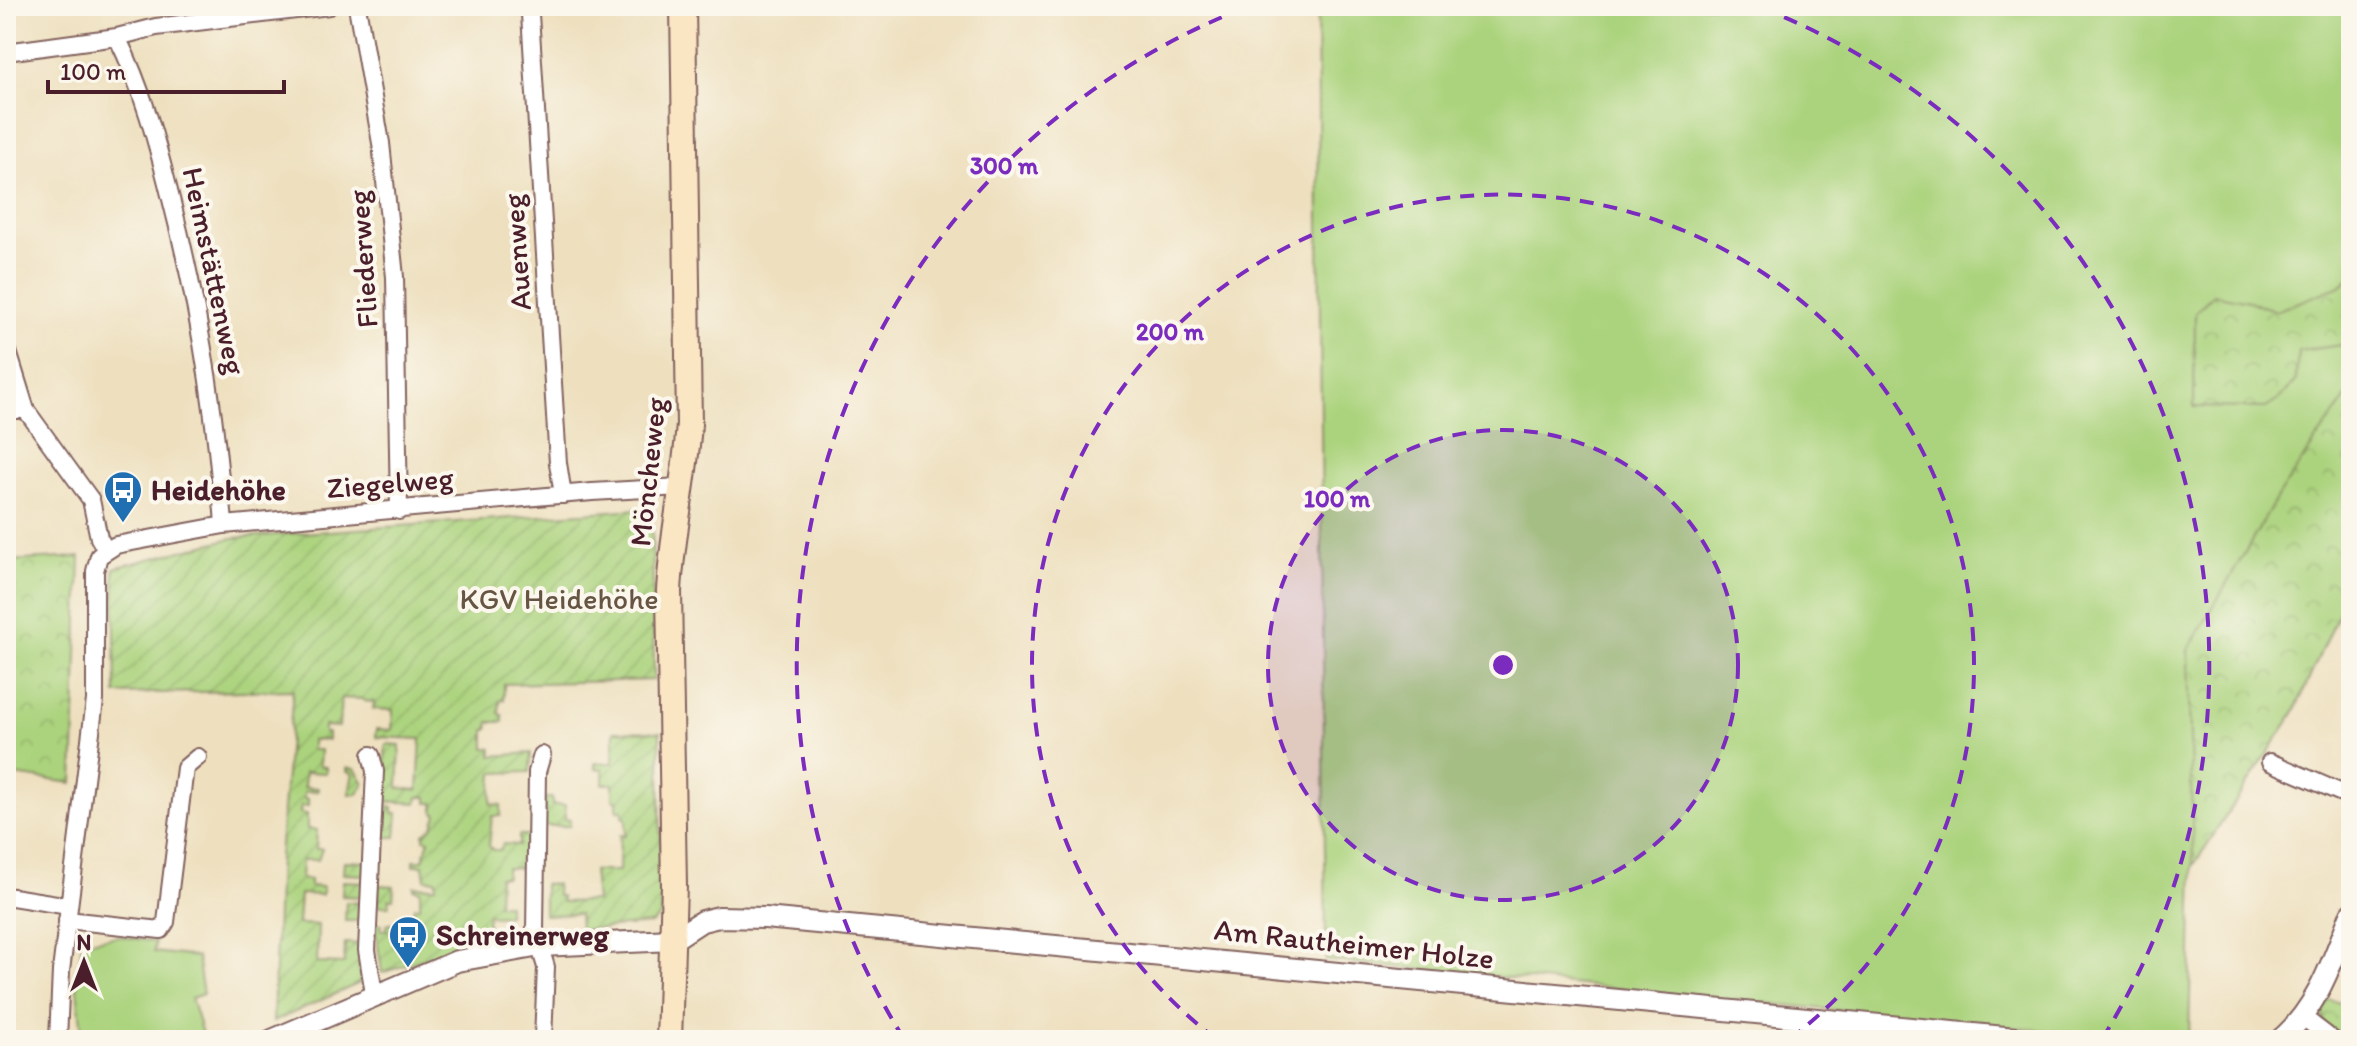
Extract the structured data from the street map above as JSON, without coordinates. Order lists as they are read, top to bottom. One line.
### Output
{"streets":{"main road":["Möncheweg"],"street":["Auenweg","Fliederweg","Heimstättenweg","Ziegelweg","Am Rautheimer Holze"]},"crossings":[["Auenweg","Ziegelweg"],["Fliederweg","Ziegelweg"],["Heimstättenweg","Ziegelweg"],["Möncheweg","Ziegelweg"],["Möncheweg","Am Rautheimer Holze"]],"parks":["KGV Heidehöhe"],"places":{"bus stop":["Heidehöhe","Schreinerweg"]},"scale_bar":"100 m","north":"top","rings":["300 m","200 m","100 m"]}
